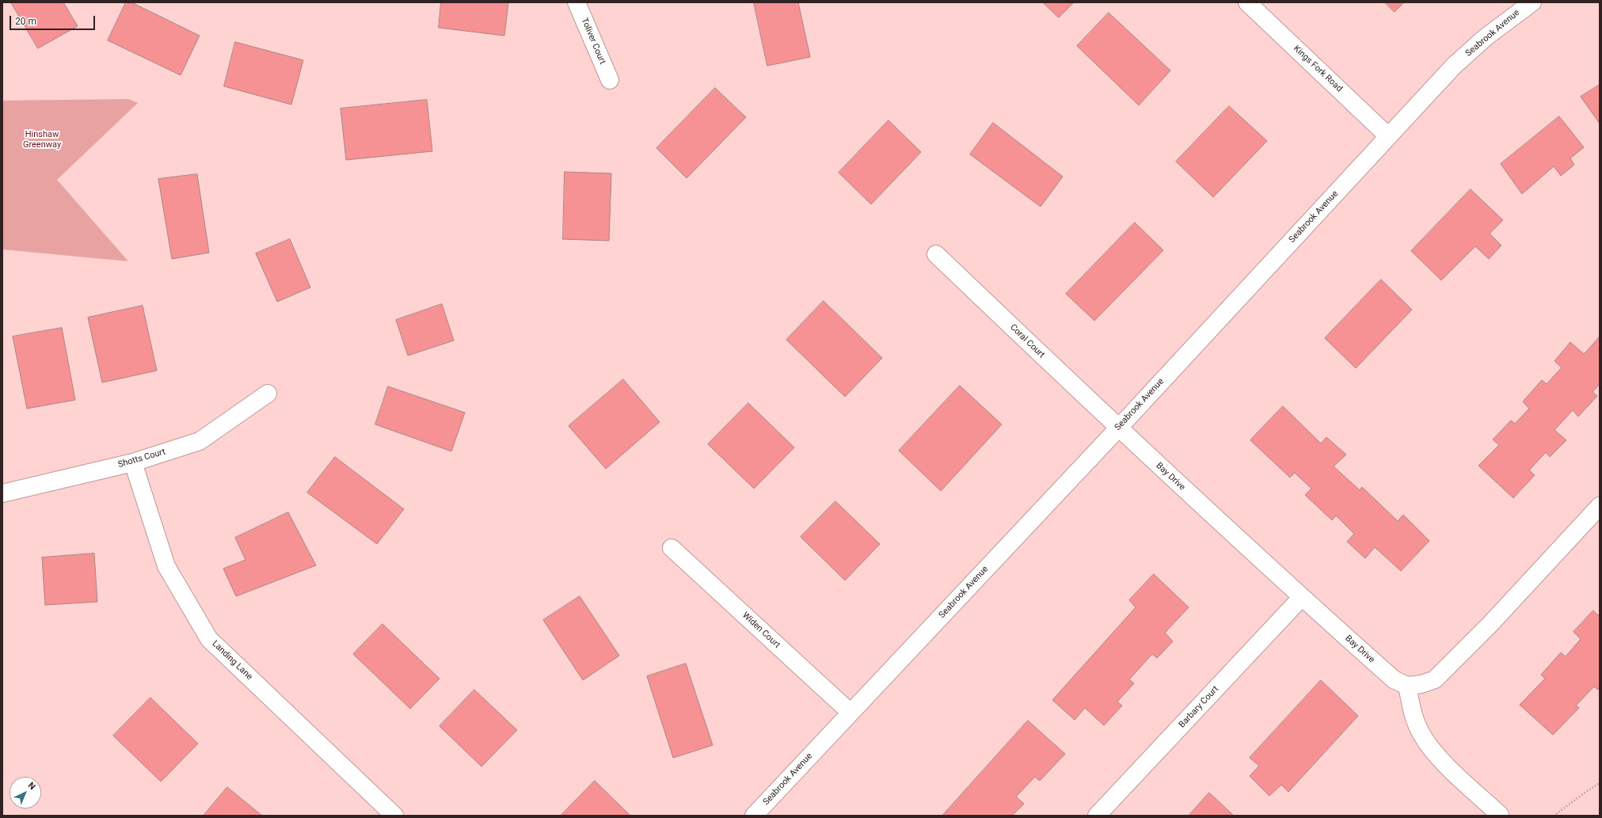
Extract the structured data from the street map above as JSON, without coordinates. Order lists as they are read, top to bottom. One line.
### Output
{"streets":{"street":["Seabrook Avenue","Toliver Court","Kings Fork Road","Coral Court","Shotts Court","Bay Drive","Widen Court","Landing Lane","Barbary Court"]},"crossings":[["Seabrook Avenue","Kings Fork Road"],["Seabrook Avenue","Coral Court"],["Seabrook Avenue","Bay Drive"],["Seabrook Avenue","Widen Court"],["Coral Court","Bay Drive"],["Shotts Court","Landing Lane"],["Bay Drive","Barbary Court"]],"parks":["Hinshaw Greenway"],"scale_bar":"20 m","north":"top right"}
